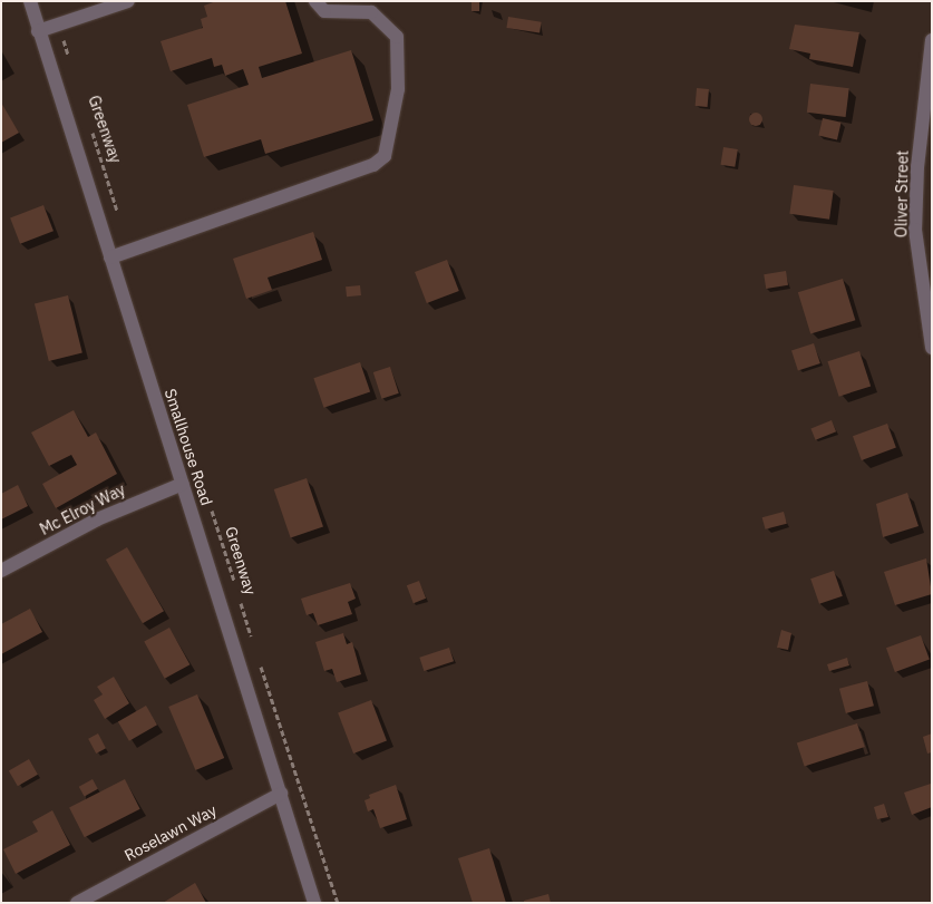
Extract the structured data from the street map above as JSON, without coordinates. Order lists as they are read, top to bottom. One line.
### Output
{"streets":{"street":["Oliver Street","Smallhouse Road","Mc Elroy Way","Roselawn Way"],"path":["Greenway"]},"crossings":[["Smallhouse Road","Mc Elroy Way"],["Smallhouse Road","Roselawn Way"]]}
